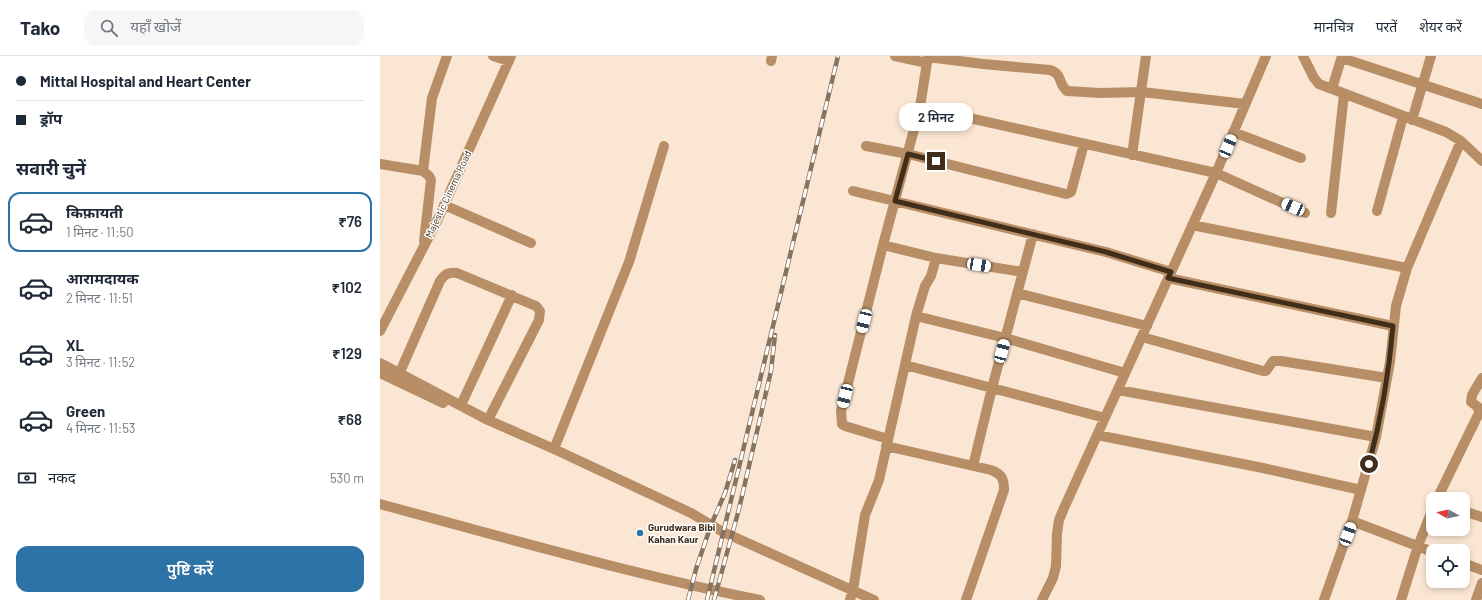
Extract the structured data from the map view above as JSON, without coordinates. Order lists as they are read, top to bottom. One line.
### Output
{"streets":{"street":["Majestic Cinema Road"]},"places":["Gurudwara Bibi Kahan Kaur"],"north":"left","page":{"header":"Tako","search":"यहाँ खोजें","nav":["मानचित्र","परतें","शेयर करें"],"banner":["Mittal Hospital and Heart Center","ड्रॉप"],"bubble":"2 मिनट","heading":"सवारी चुनें","list":[{"name":"किफ़ायती","note":"1 मिनट · 11:50","value":"₹76"},{"name":"आरामदायक","note":"2 मिनट · 11:51","value":"₹102"},{"name":"XL","note":"3 मिनट · 11:52","value":"₹129"},{"name":"Green","note":"4 मिनट · 11:53","value":"₹68"}],"pay":["नकद","530 m"],"buttons":"पुष्टि करें"}}
